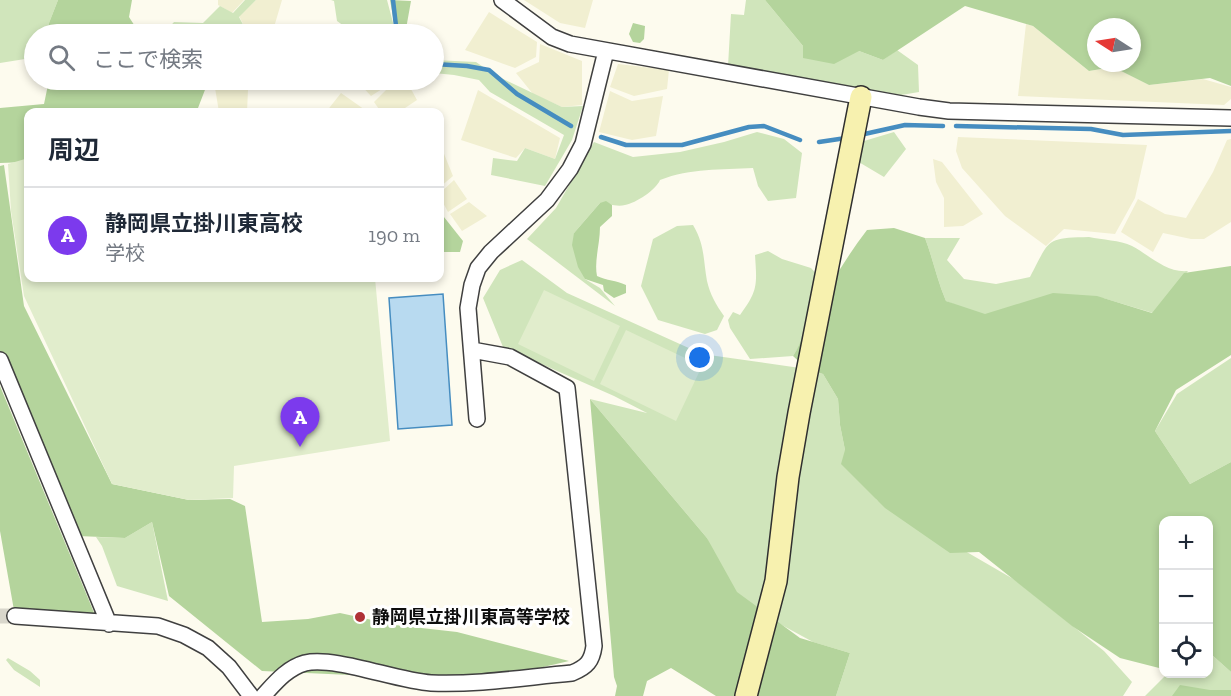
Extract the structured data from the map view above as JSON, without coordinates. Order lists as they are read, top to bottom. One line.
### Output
{"places":["静岡県立掛川東高等学校"],"north":"left","page":{"search":"ここで検索","heading":"周辺","list":[{"mark":"A","name":"静岡県立掛川東高校","note":"学校","value":"190 m"}],"pins":"A","map_buttons":["+","−"]}}
